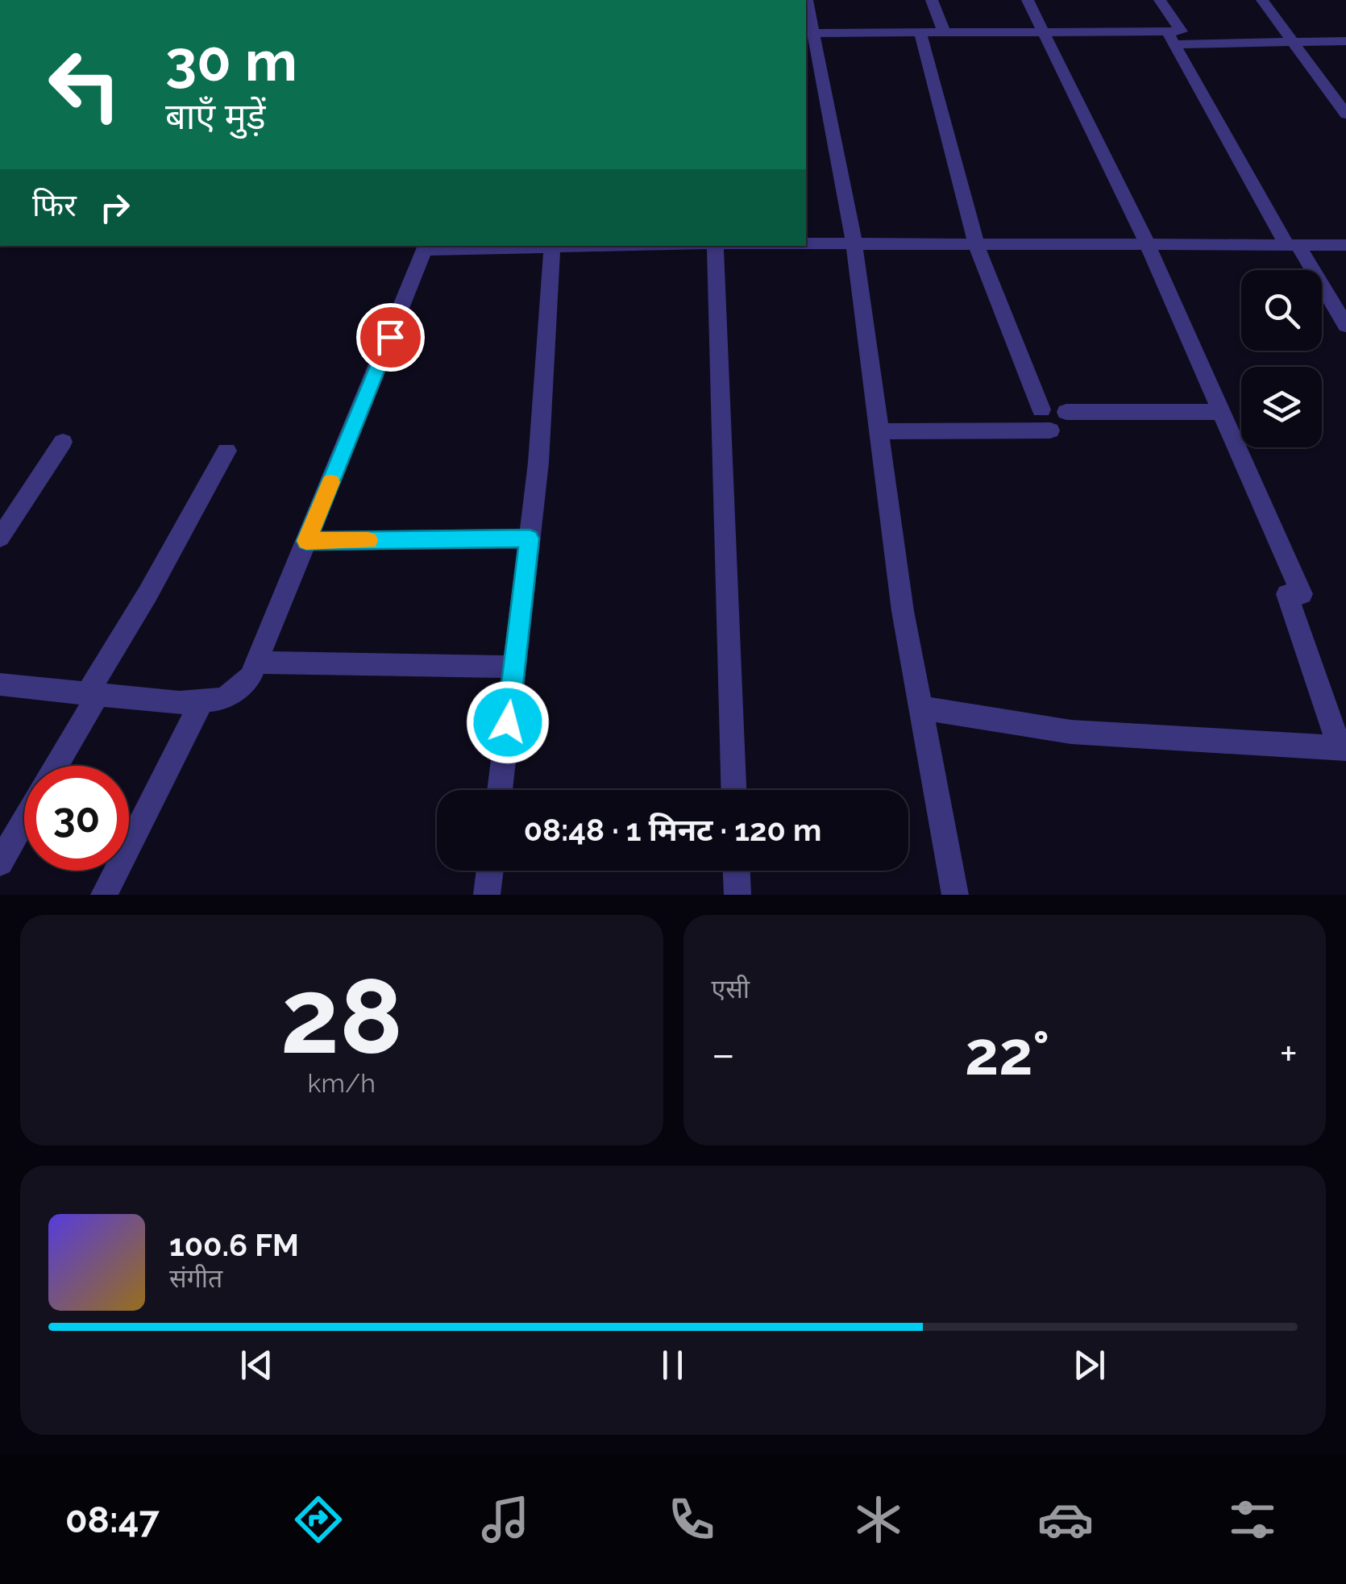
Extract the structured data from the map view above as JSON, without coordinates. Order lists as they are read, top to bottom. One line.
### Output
{"page":{"turn":["30 m","बाएँ मुड़ें"],"then":"फिर","limit":"30","trip":"08:48 · 1 मिनट · 120 m","tile":[["28","km/h"],"एसी"],"heat":["−","22°","+"],"song":["100.6 FM","संगीत"],"tabs":"08:47"}}
